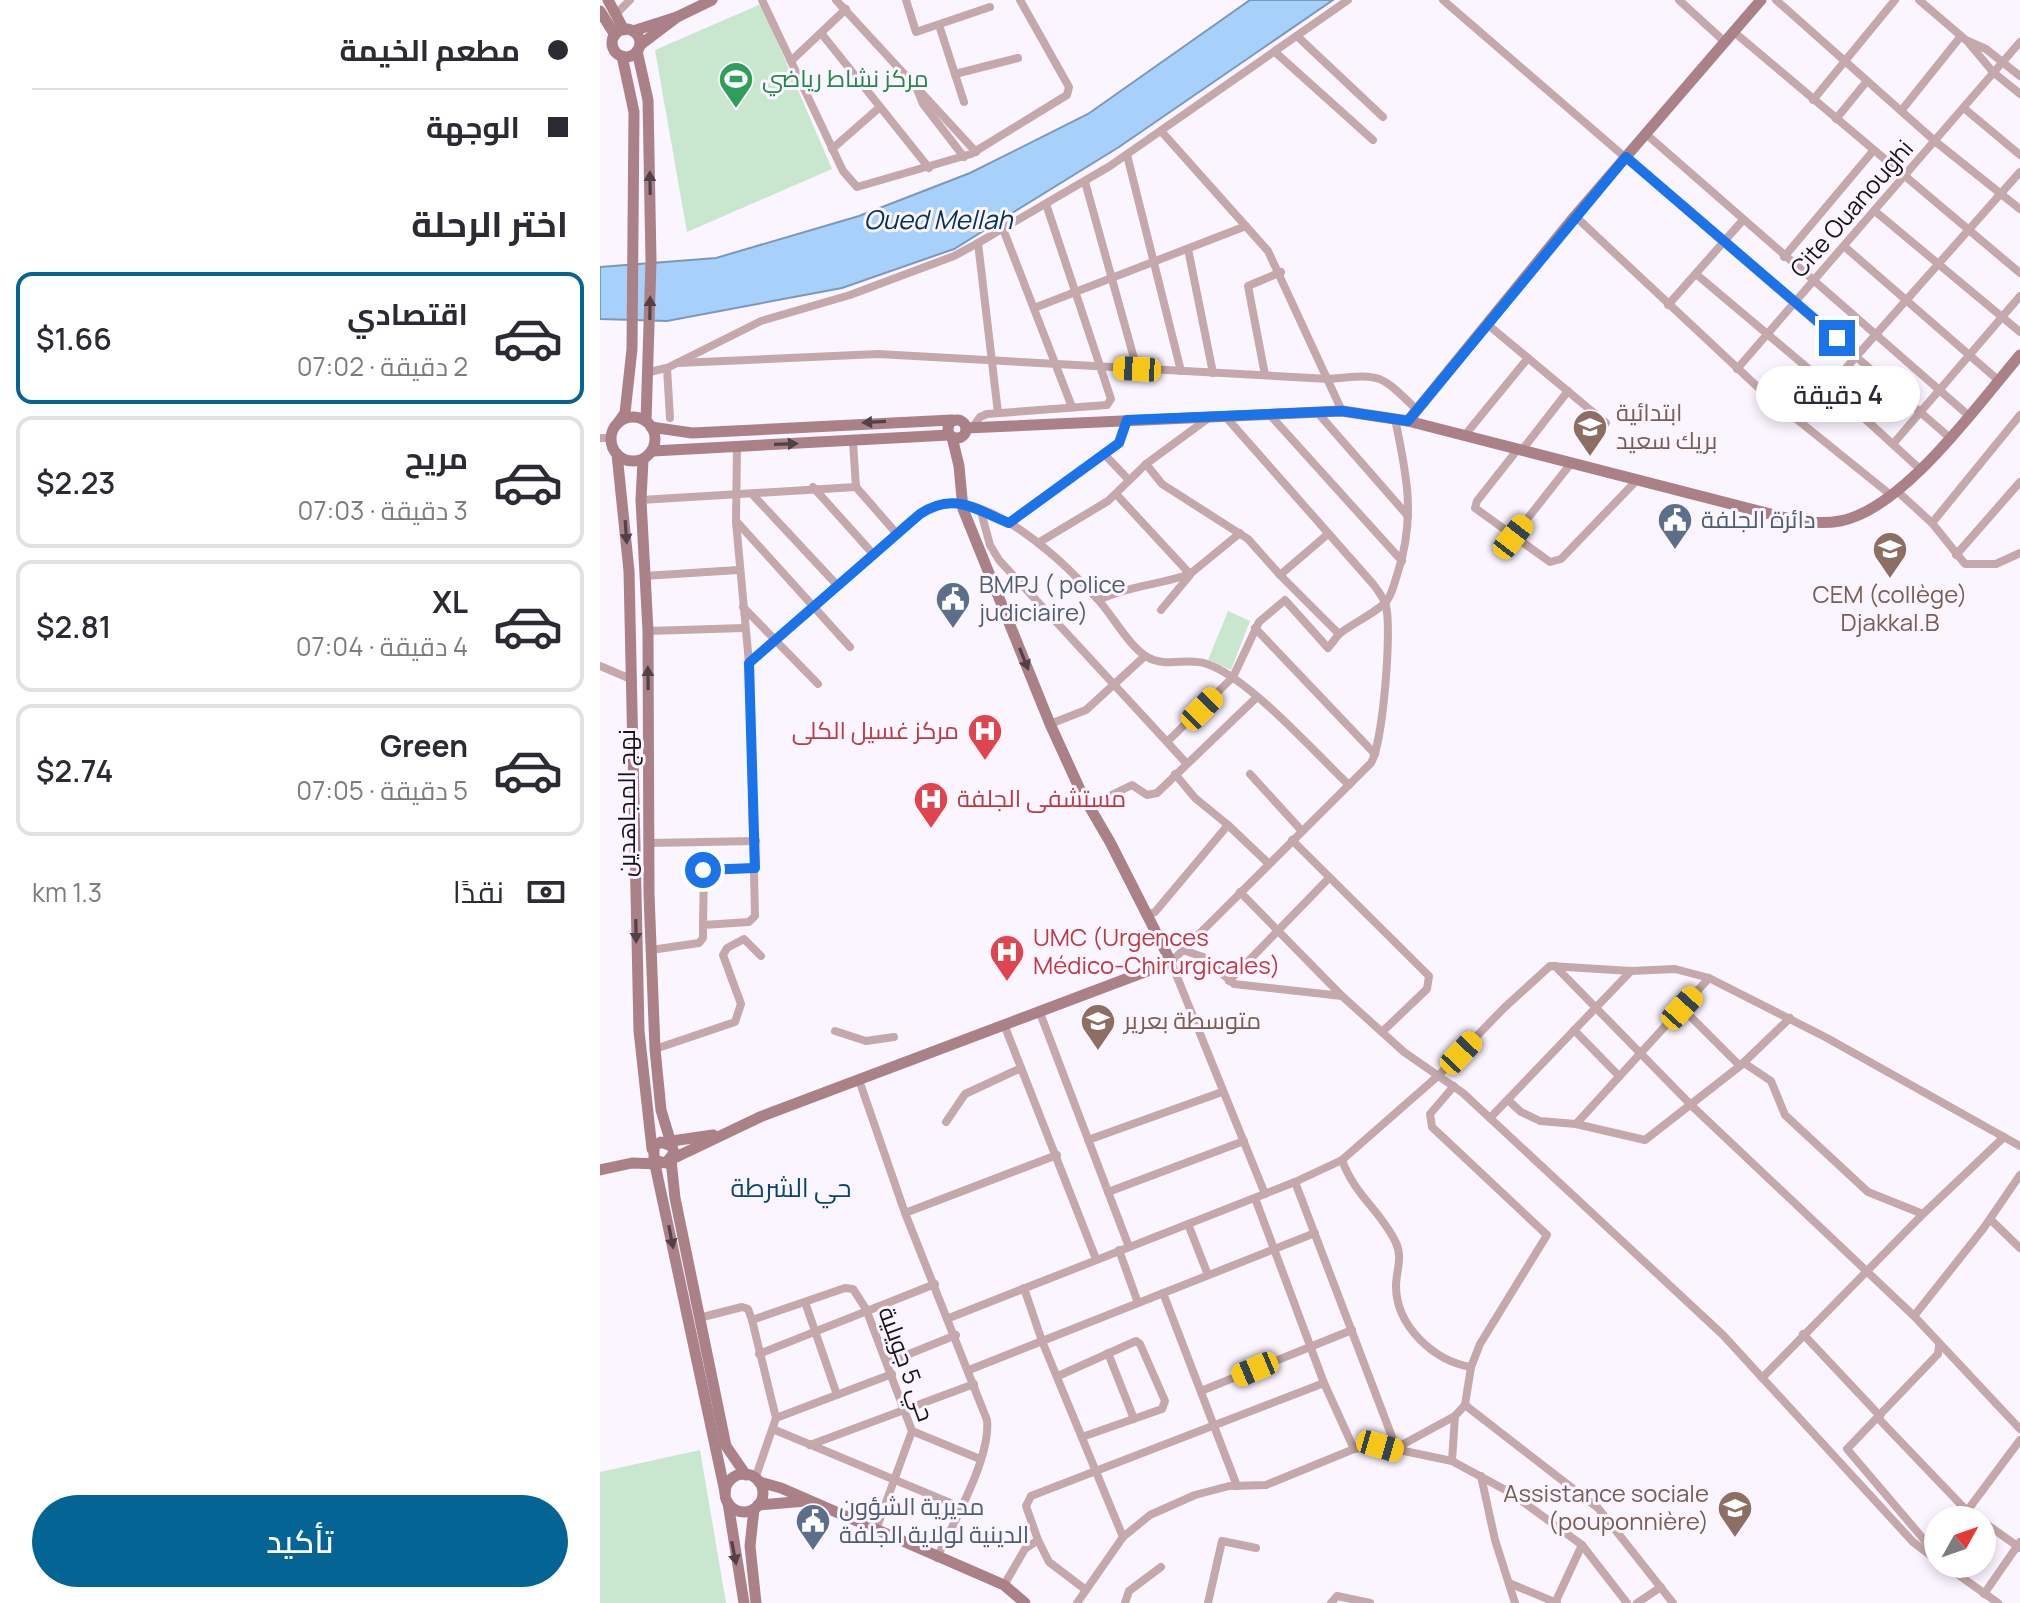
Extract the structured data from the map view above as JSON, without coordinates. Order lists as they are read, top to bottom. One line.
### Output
{"streets":{"street":["Cite Ouanoughi","نهج المجاهدين","حي 5 جويلية"]},"districts":["حي الشرطة"],"water":["Oued Mellah"],"places":{"sports":["مركز نشاط رياضي"],"school or university":["ابتدائية بريك سعيد","CEM (collège) Djakkal.B","متوسطة بعرير","Assistance sociale (pouponnière)"],"public building":["دائرة الجلفة","BMPJ ( police judiciaire)","مديرية الشؤون الدينية لولاية الجلفة"],"hospital":["مركز غسيل الكلى","مستشفى الجلفة","UMC (Urgences Médico-Chirurgicales)"]},"north":"top right","page":{"banner":["مطعم الخيمة","الوجهة"],"heading":"اختر الرحلة","list":[{"name":"اقتصادي","note":"2 دقيقة · 07:02","value":"$1.66"},{"name":"مريح","note":"3 دقيقة · 07:03","value":"$2.23"},{"name":"XL","note":"4 دقيقة · 07:04","value":"$2.81"},{"name":"Green","note":"5 دقيقة · 07:05","value":"$2.74"}],"bubble":"4 دقيقة","pay":["نقدًا","1.3 km"],"buttons":"تأكيد"}}
